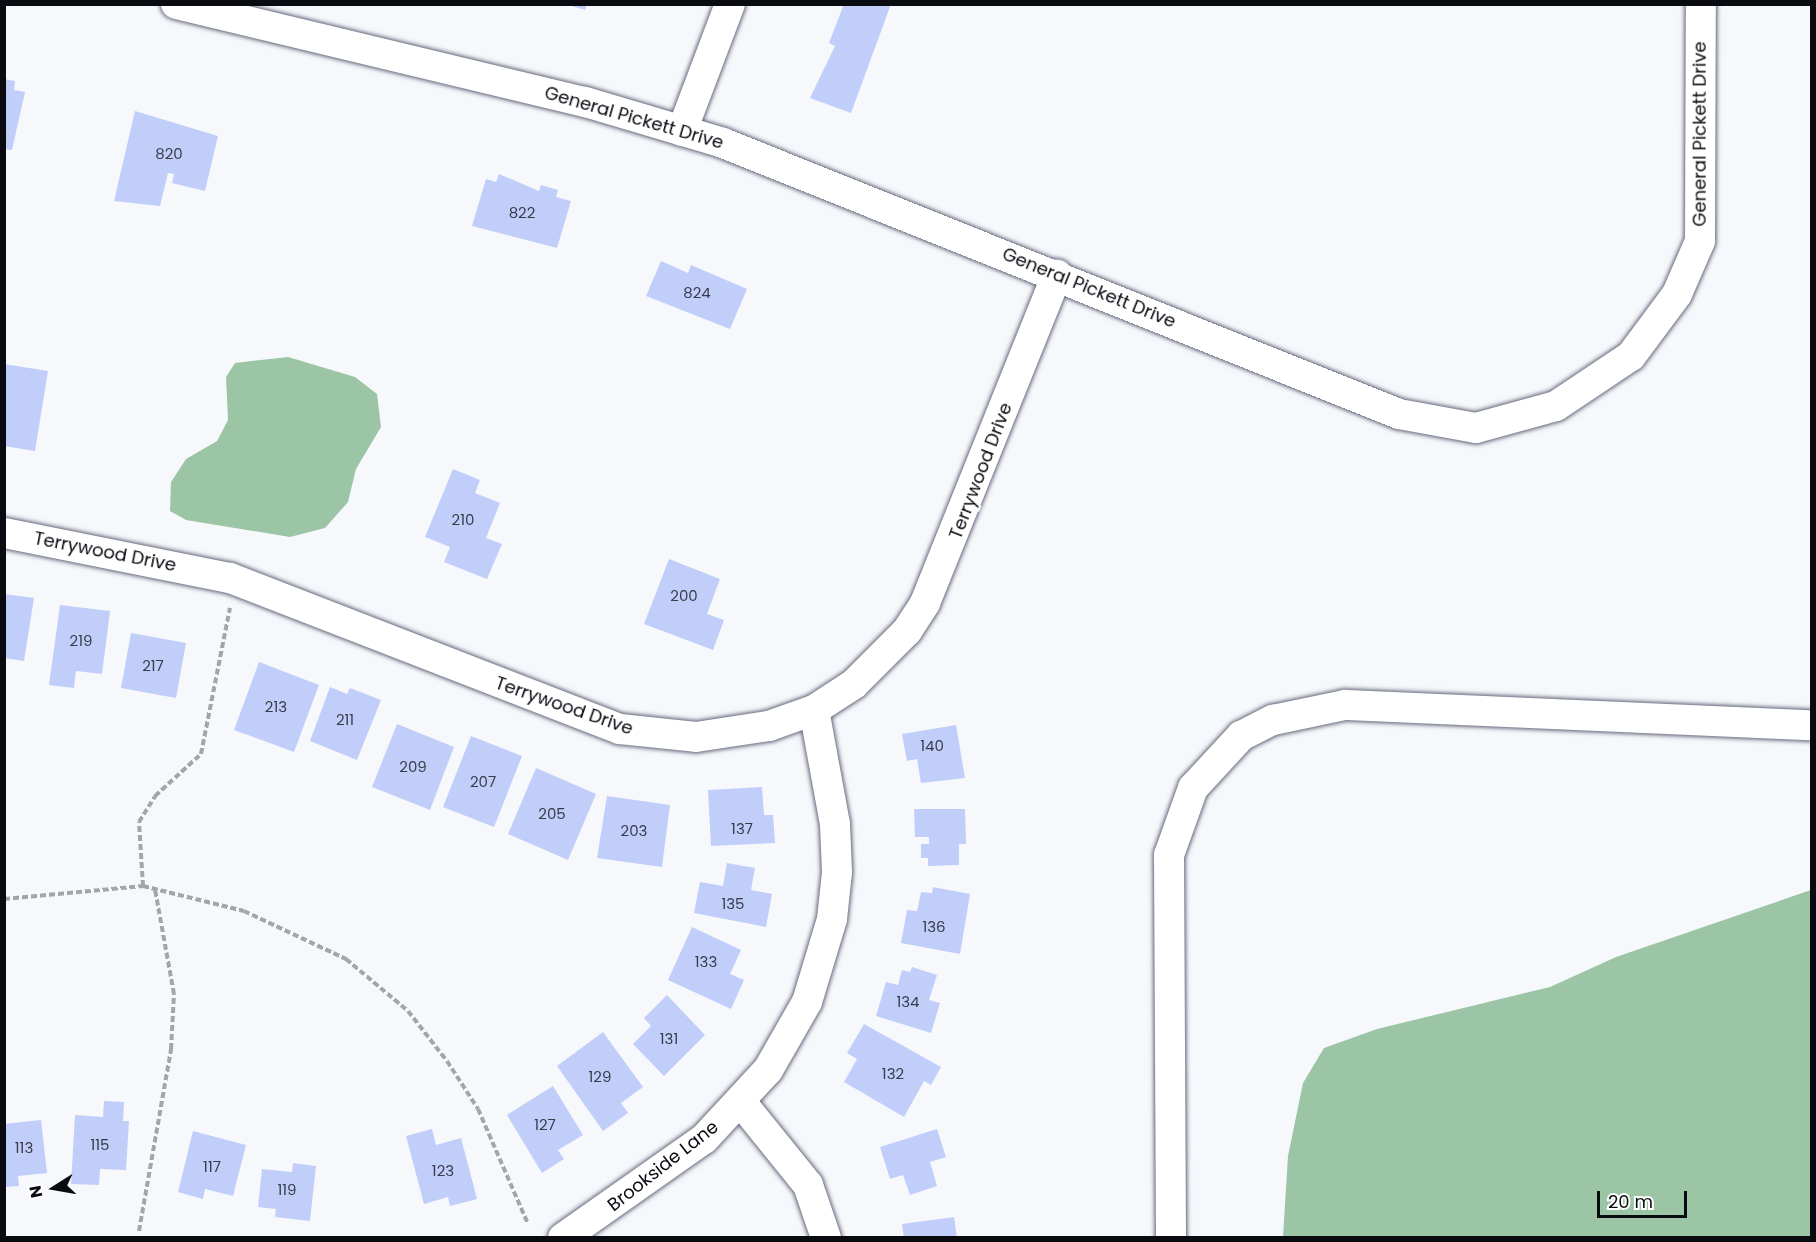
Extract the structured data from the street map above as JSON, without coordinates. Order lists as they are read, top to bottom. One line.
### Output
{"streets":{"street":["General Pickett Drive","Terrywood Drive","Brookside Lane"]},"crossings":[["General Pickett Drive","Terrywood Drive"],["Terrywood Drive","Brookside Lane"]],"house_numbers":["820","822","824","210","200","219","217","213","211","140","209","207","205","137","203","135","136","133","134","131","132","129","127","115","113","117","123","119"],"scale_bar":"20 m","north":"left"}
